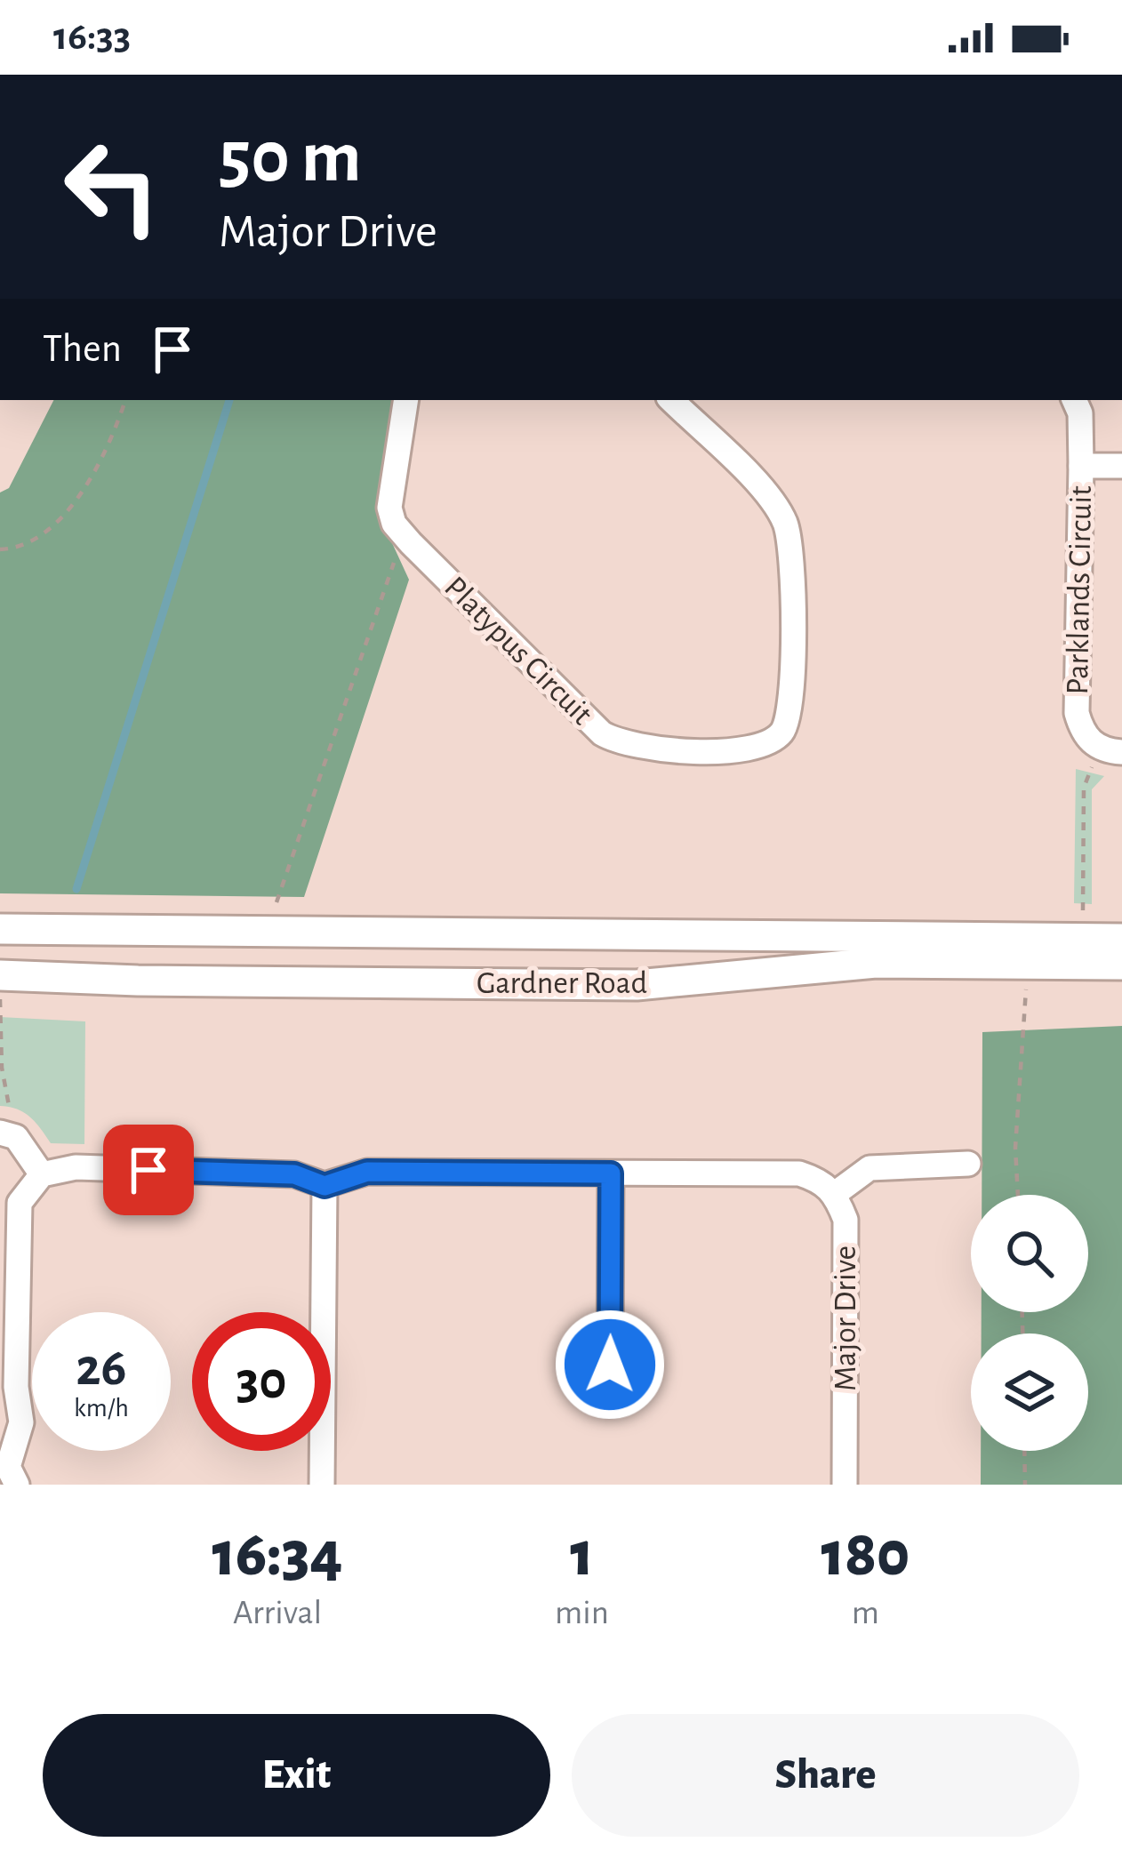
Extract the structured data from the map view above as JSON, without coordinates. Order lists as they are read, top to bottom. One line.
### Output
{"streets":{"street":["Parklands Circuit","Platypus Circuit","Gardner Road","Major Drive"]},"page":{"status":"16:33","turn":["50 m","Major Drive"],"then":"Then","speed":"26 km/h","limit":"30","eta":["16:34","Arrival","1","min","180","m"],"buttons":["Exit","Share"]}}
